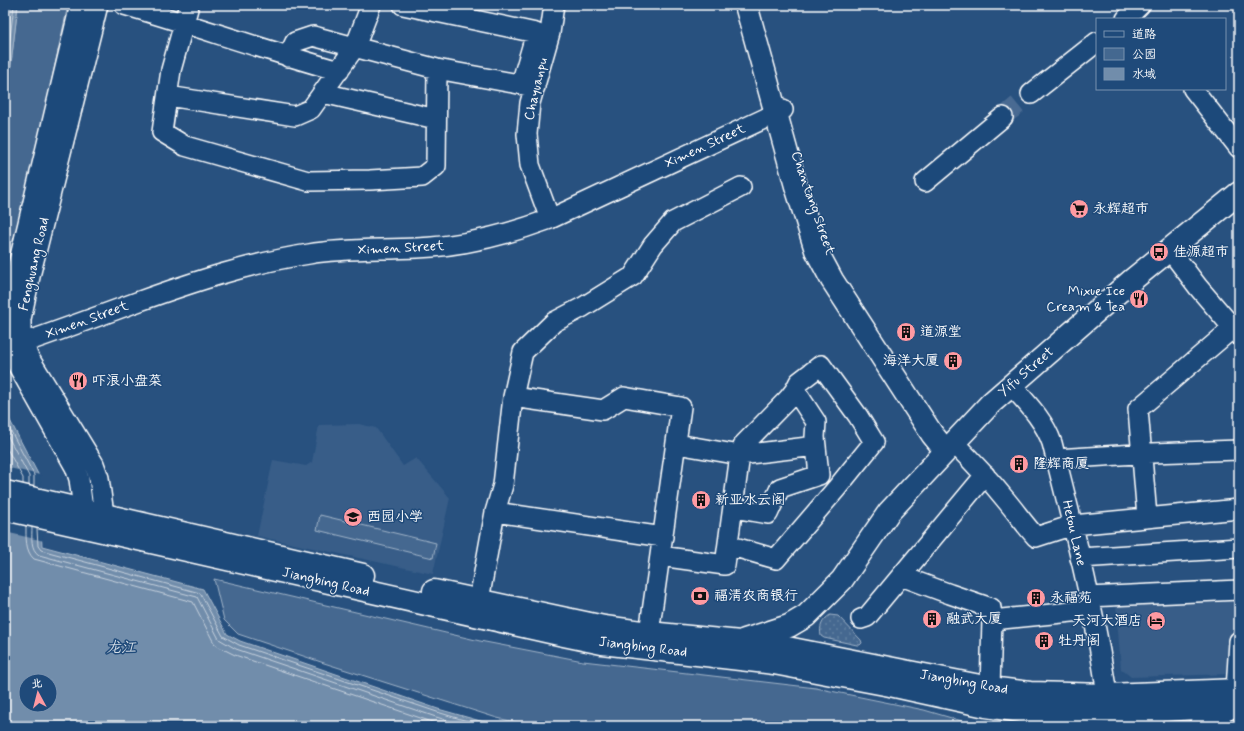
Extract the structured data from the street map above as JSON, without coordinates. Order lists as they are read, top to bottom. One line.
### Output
{"streets":{"main road":["Chantang Street","Yifu Street","Jiangbing Road"],"street":["Chayuanpu","Ximen Street","Fenghuang Road","Hetou Lane"]},"crossings":[["Chayuanpu","Ximen Street"],["Ximen Street","Chantang Street"],["Ximen Street","Fenghuang Road"],["Chantang Street","Yifu Street"],["Fenghuang Road","Jiangbing Road"],["Yifu Street","Hetou Lane"],["Yifu Street","Jiangbing Road"],["Hetou Lane","Jiangbing Road"]],"water":["龙江"],"places":{"supermarket":["永辉超市"],"bus stop":["佳源超市"],"restaurant":["Mixue Ice Cream & Tea","吓浪小盘菜"],"building":["道源堂","海洋大厦","隆辉商厦","新亚水云阁","永福苑","融武大厦","牡丹阁"],"school or university":["西园小学"],"bank":["福清农商银行"],"hotel":["天河大酒店"]},"legend":["道路","公园","水域"],"north":"top"}
